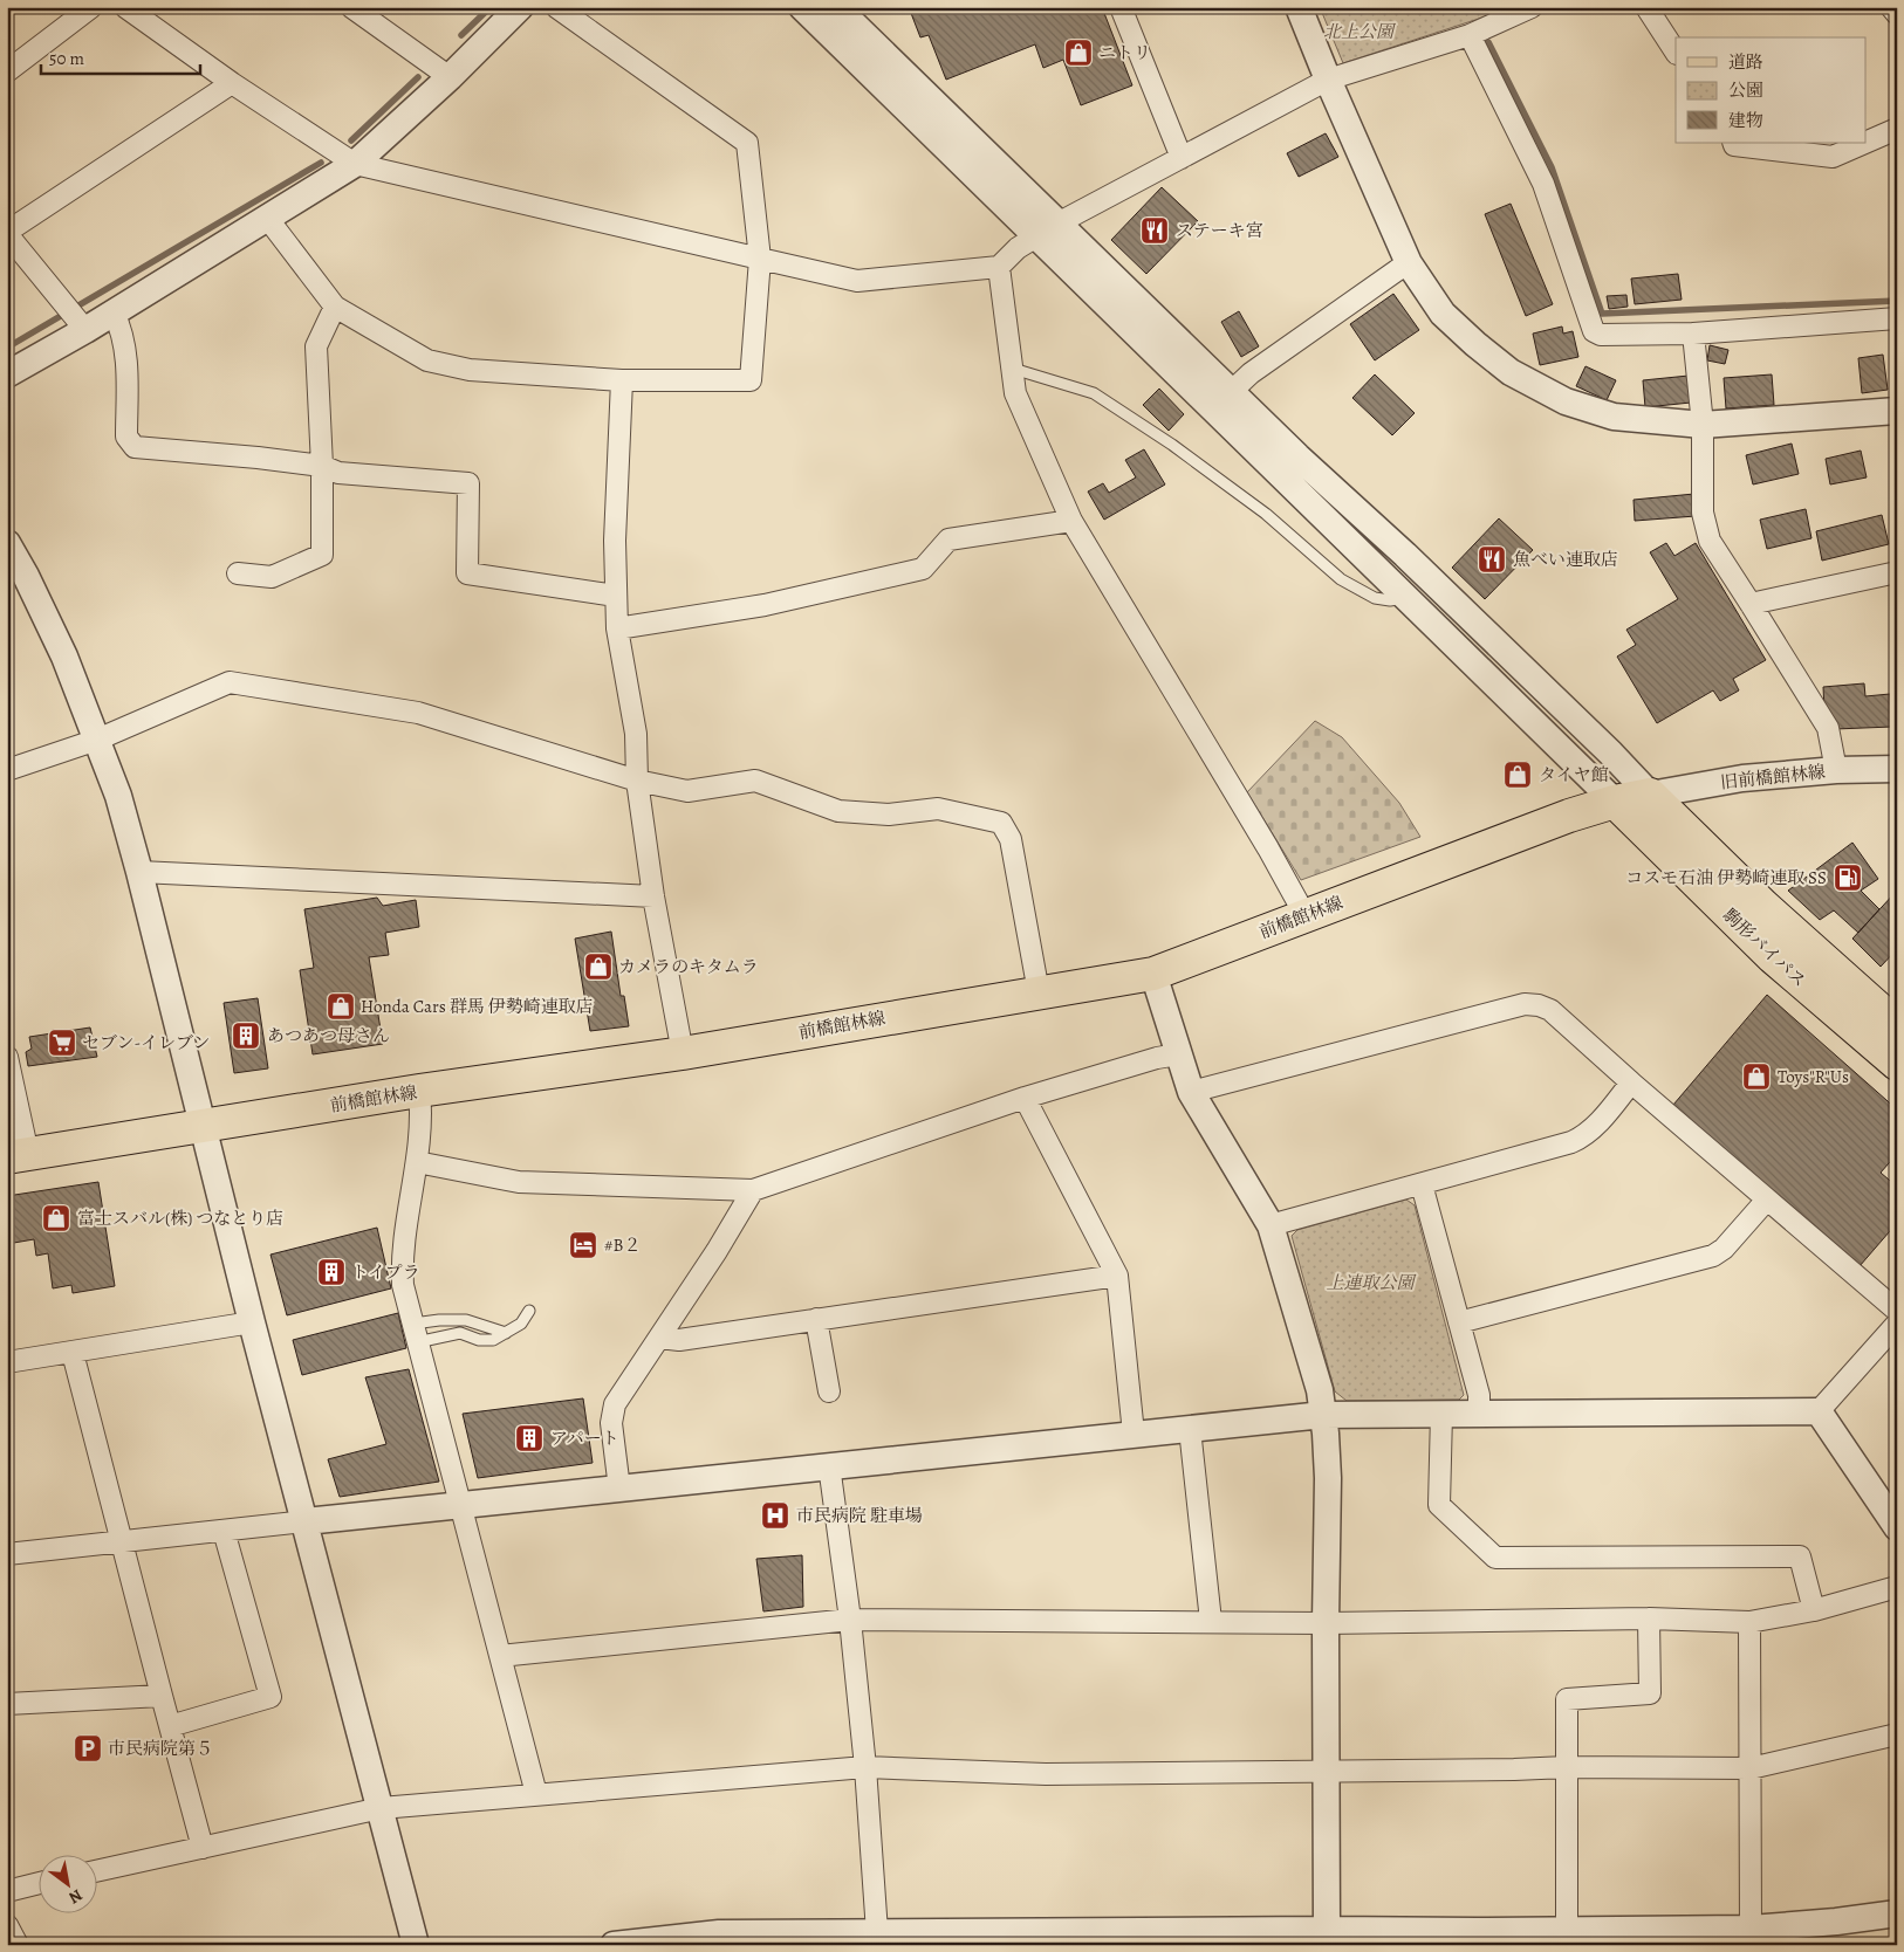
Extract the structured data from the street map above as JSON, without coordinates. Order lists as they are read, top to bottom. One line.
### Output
{"streets":{"main road":["前橋館林線","駒形バイパス"],"street":["旧前橋館林線"]},"crossings":[["旧前橋館林線","前橋館林線"],["旧前橋館林線","駒形バイパス"],["前橋館林線","駒形バイパス"]],"parks":["北上公園","上連取公園"],"places":{"shop":["ニトリ","タイヤ館","カメラのキタムラ","Honda Cars 群馬 伊勢崎連取店","Toys\"R\"Us","富士スバル(株) つなとり店"],"restaurant":["ステーキ宮","魚べい連取店"],"fuel station":["コスモ石油 伊勢崎連取 SS"],"building":["あつあつ母さん","トイプラ","アパート"],"supermarket":["セブン-イレブン"],"hotel":["#B２"],"hospital":["市民病院 駐車場"],"parking":["市民病院第５"]},"legend":["道路","公園","建物"],"scale_bar":"50 m","north":"bottom right"}
